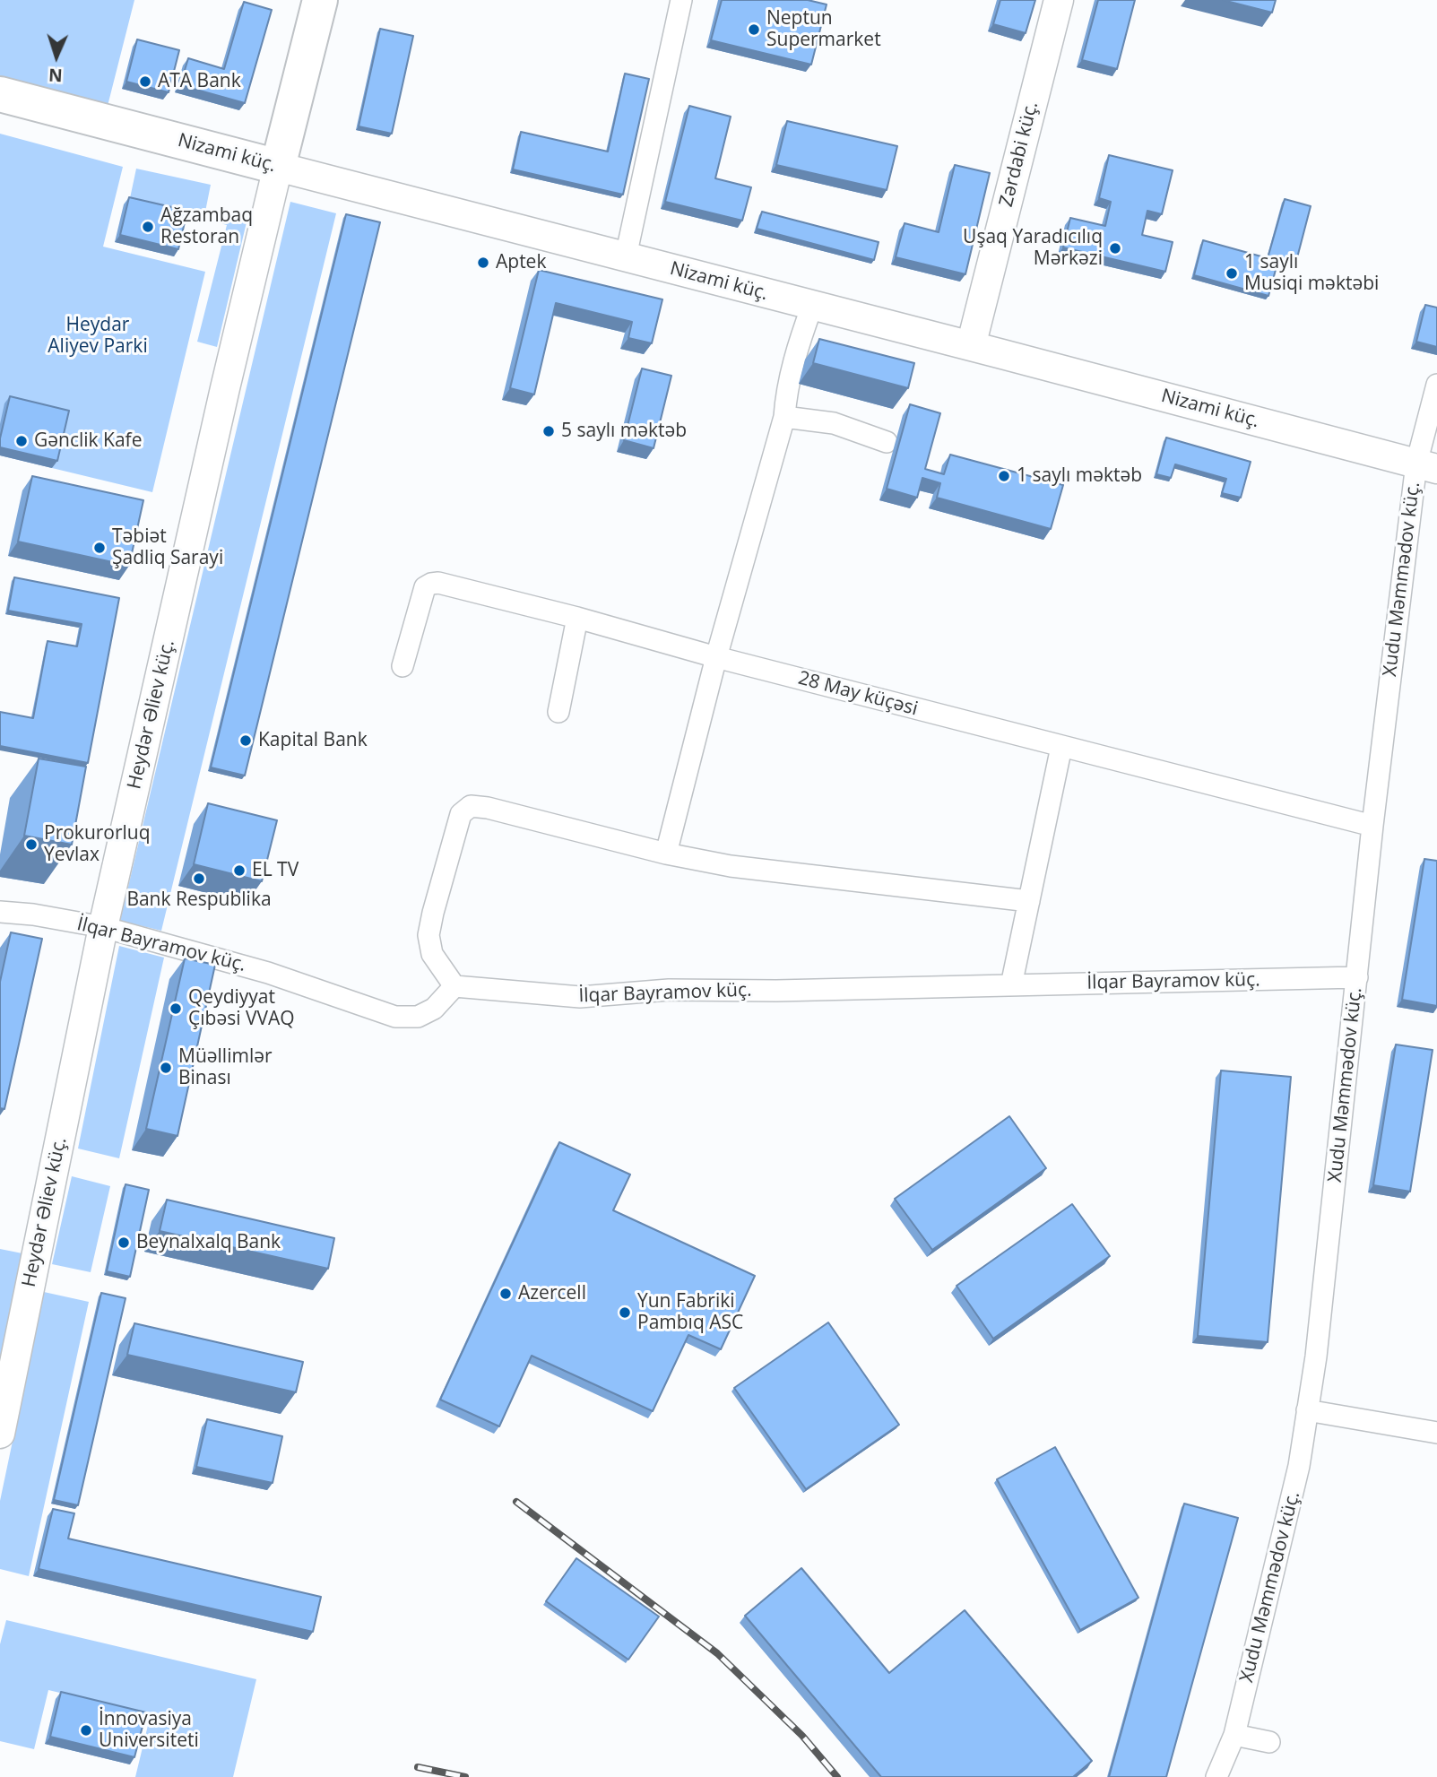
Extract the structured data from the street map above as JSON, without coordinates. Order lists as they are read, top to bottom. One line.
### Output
{"streets":{"highway":["Nizami küç.","Heydər Əliev küç."],"street":["Zərdabi küç.","Xudu Məmmədov küç.","28 May küçəsi","İlqar Bayramov küç."]},"crossings":[["Nizami küç.","Zərdabi küç."],["Nizami küç.","Xudu Məmmədov küç."],["Nizami küç.","Heydər Əliev küç."],["Xudu Məmmədov küç.","28 May küçəsi"],["Xudu Məmmədov küç.","İlqar Bayramov küç."],["Heydər Əliev küç.","İlqar Bayramov küç."]],"parks":["Heydar Aliyev Parki"],"places":["Neptun Supermarket","ATA Bank","Ağzambaq Restoran","Uşaq Yaradıcılıq Mərkəzi","Aptek","1 saylı Musiqi məktəbi","5 saylı məktəb","Gənclik Kafe","1 saylı məktəb","Təbiət Şadliq Sarayi","Kapital Bank","Prokurorluq Yevlax","EL TV","Bank Respublika","Qeydiyyat Çıbəsi VVAQ","Müəllimlər Binası","Beynalxalq Bank","Azercell","Yun Fabriki Pambıq ASC","İnnovasiya Universiteti"],"north":"bottom"}
